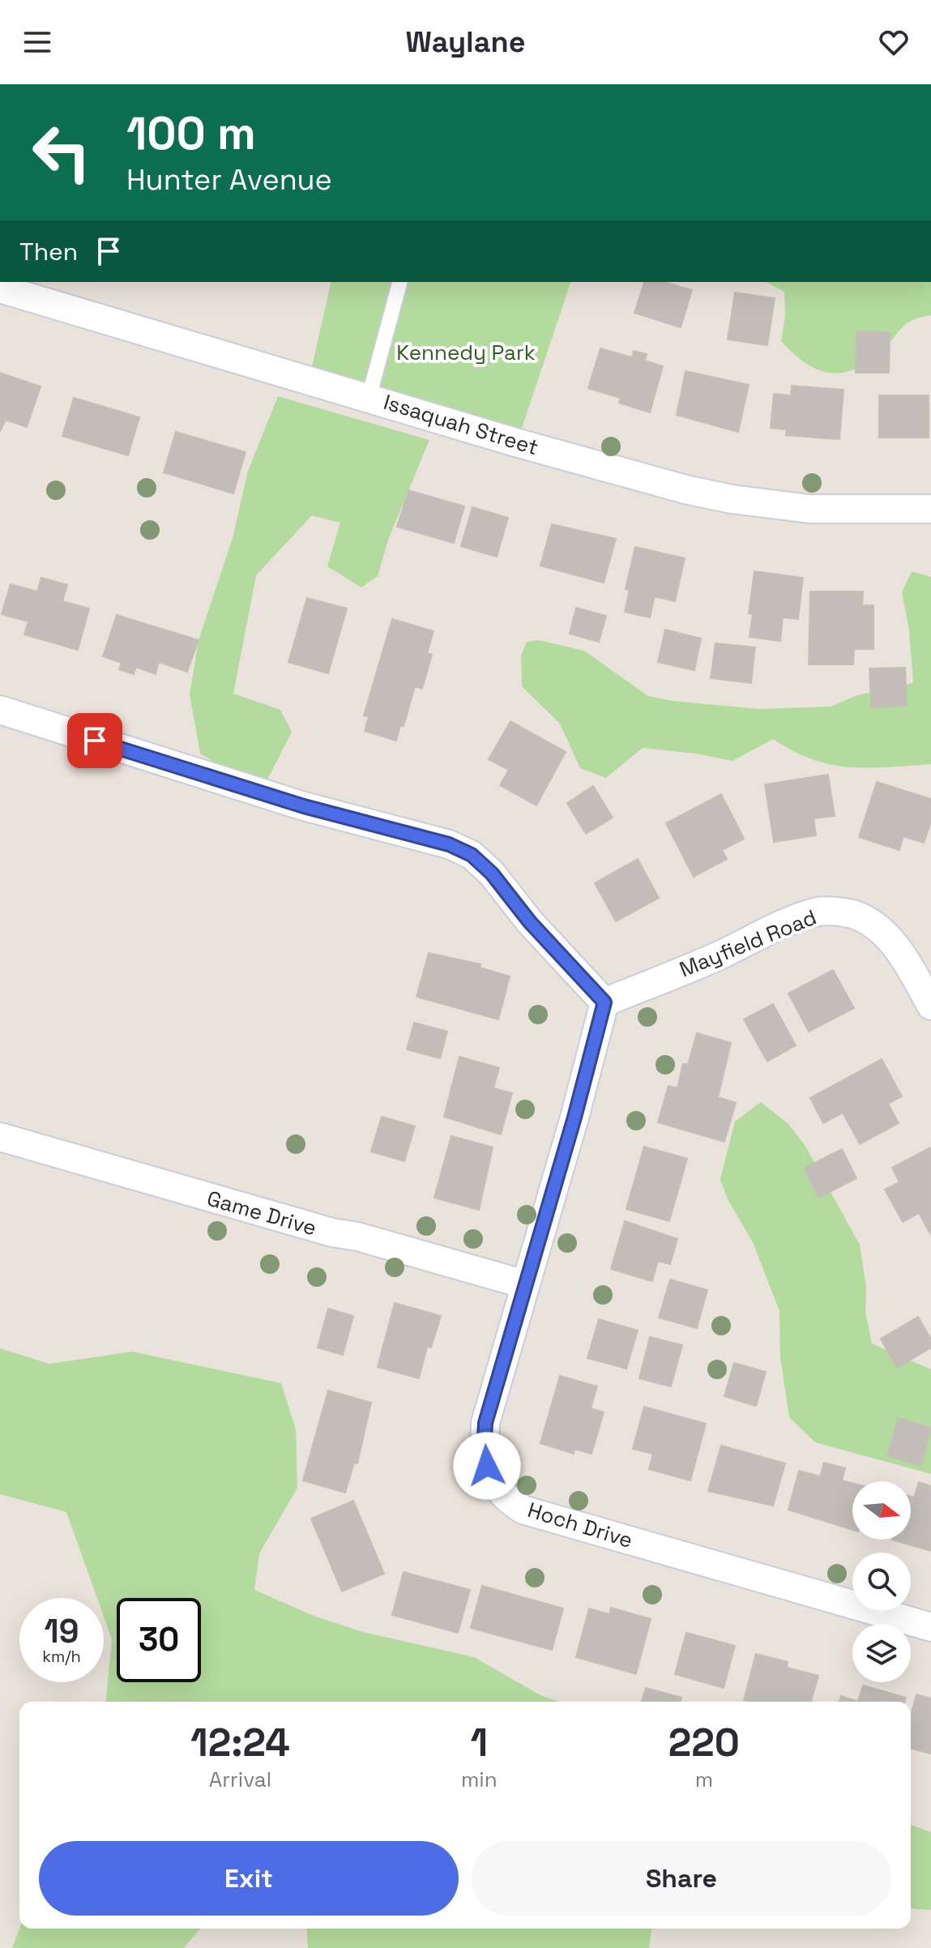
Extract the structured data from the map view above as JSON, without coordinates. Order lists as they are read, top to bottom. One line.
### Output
{"streets":{"street":["Issaquah Street","Mayfield Road","Game Drive","Hoch Drive"]},"crossings":[["Mayfield Road","Hoch Drive"],["Game Drive","Hoch Drive"]],"parks":["Kennedy Park"],"north":"right","page":{"header":"Waylane","turn":["100 m","Hunter Avenue"],"then":"Then","speed":"19 km/h","limit":"30","eta":["12:24","Arrival","1","min","220","m"],"buttons":["Exit","Share"]}}
